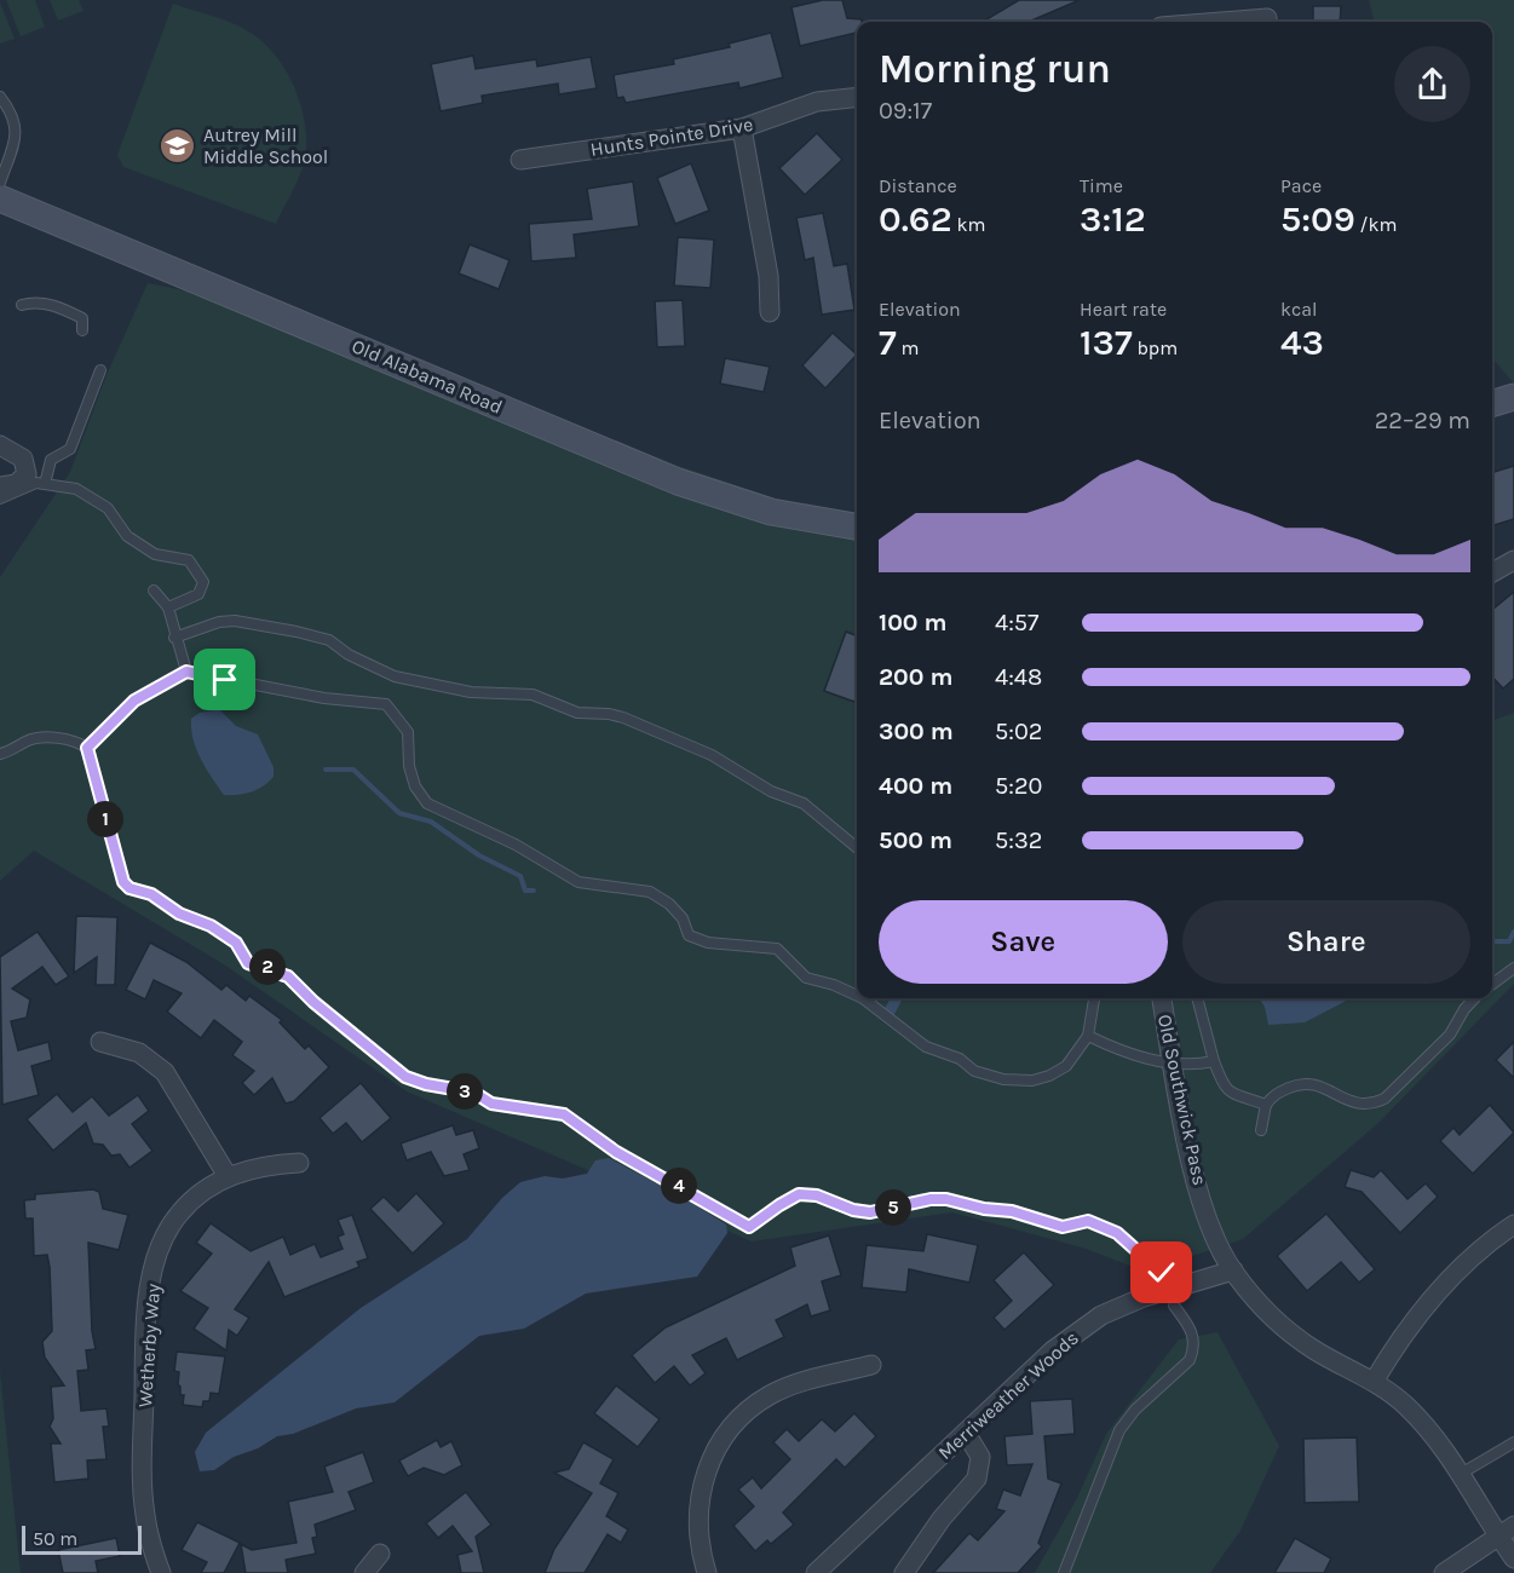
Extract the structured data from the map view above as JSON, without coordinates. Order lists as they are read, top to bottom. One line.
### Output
{"streets":{"main road":["Old Alabama Road"],"street":["Hunts Pointe Drive","Old Southwick Pass","Wetherby Way","Merriweather Woods"]},"crossings":[["Old Southwick Pass","Merriweather Woods"]],"places":{"school or university":["Autrey Mill Middle School"]},"scale_bar":"50 m","page":{"heading":["Morning run","09:17"],"stats":[["Distance","0.62 km"],["Time","3:12"],["Pace","5:09 /km"],["Elevation","7 m"],["Heart rate","137 bpm"],["kcal","43"]],"chart":["Elevation","22–29 m"],"list":[{"name":"100 m","note":"4:57"},{"name":"200 m","note":"4:48"},{"name":"300 m","note":"5:02"},{"name":"400 m","note":"5:20"},{"name":"500 m","note":"5:32"}],"pins":["1","2","3","4","5"],"buttons":["Save","Share"],"scale":"50 m"}}
